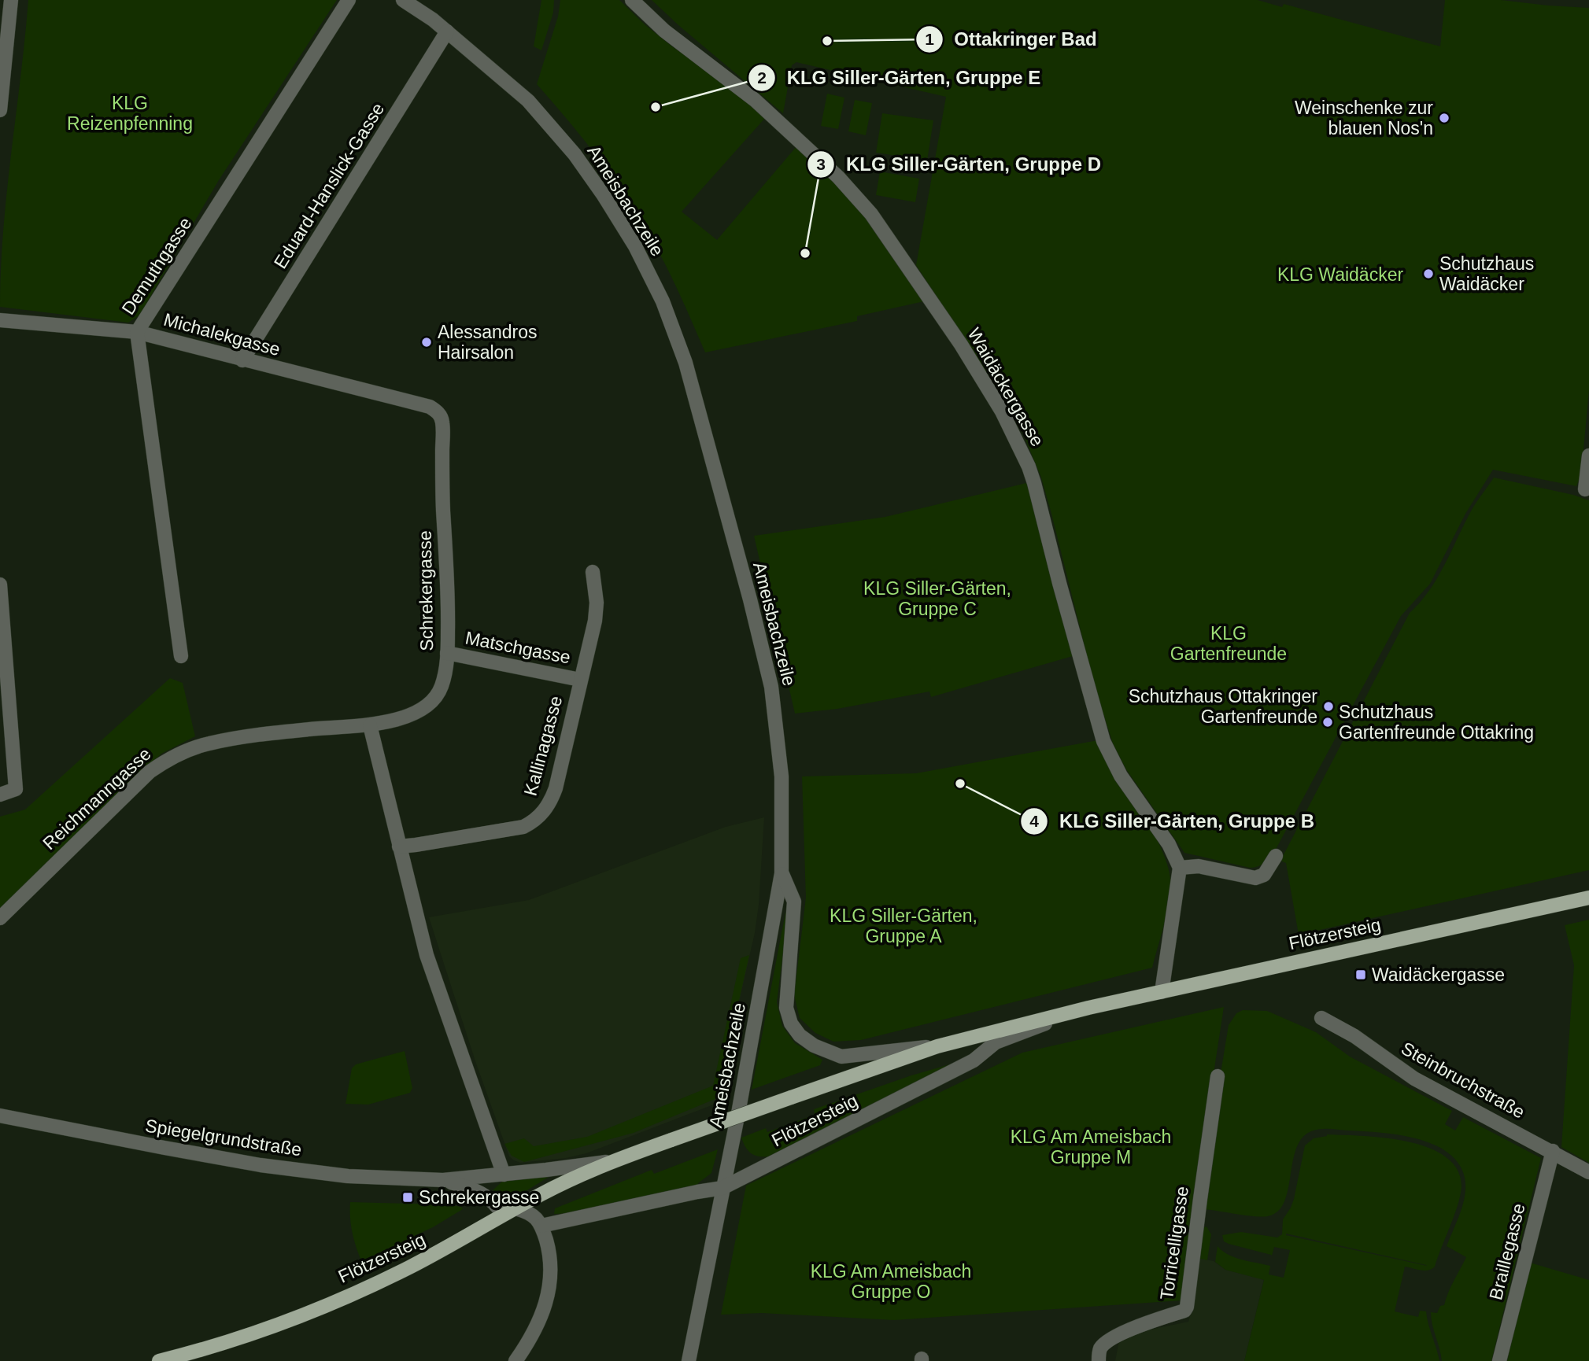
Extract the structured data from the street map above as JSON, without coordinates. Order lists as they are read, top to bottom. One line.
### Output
{"streets":{"main road":["Flötzersteig"],"street":["Eduard-Hanslick-Gasse","Ameisbachzeile","Demuthgasse","Michalekgasse","Waidäckergasse","Schrekergasse","Matschgasse","Kallinagasse","Reichmanngasse","Steinbruchstraße","Spiegelgrundstraße","Torricelligasse","Braillegasse"]},"crossings":[["Eduard-Hanslick-Gasse","Ameisbachzeile"],["Eduard-Hanslick-Gasse","Michalekgasse"],["Ameisbachzeile","Flötzersteig"],["Demuthgasse","Michalekgasse"],["Michalekgasse","Schrekergasse"],["Schrekergasse","Matschgasse"],["Schrekergasse","Reichmanngasse"],["Matschgasse","Kallinagasse"],["Flötzersteig","Spiegelgrundstraße"],["Steinbruchstraße","Braillegasse"]],"parks":["KLG Reizenpfenning","KLG Waidäcker","KLG Siller-Gärten, Gruppe C","KLG Gartenfreunde","KLG Siller-Gärten, Gruppe A","KLG Am Ameisbach Gruppe M","KLG Am Ameisbach Gruppe O"],"places":{"other":["Ottakringer Bad","KLG Siller-Gärten, Gruppe E","Weinschenke zur blauen Nos'n","KLG Siller-Gärten, Gruppe D","Schutzhaus Waidäcker","Alessandros Hairsalon","Schutzhaus Ottakringer Gartenfreunde","Schutzhaus Gartenfreunde Ottakring","KLG Siller-Gärten, Gruppe B"],"transit":["Waidäckergasse","Schrekergasse"]}}
